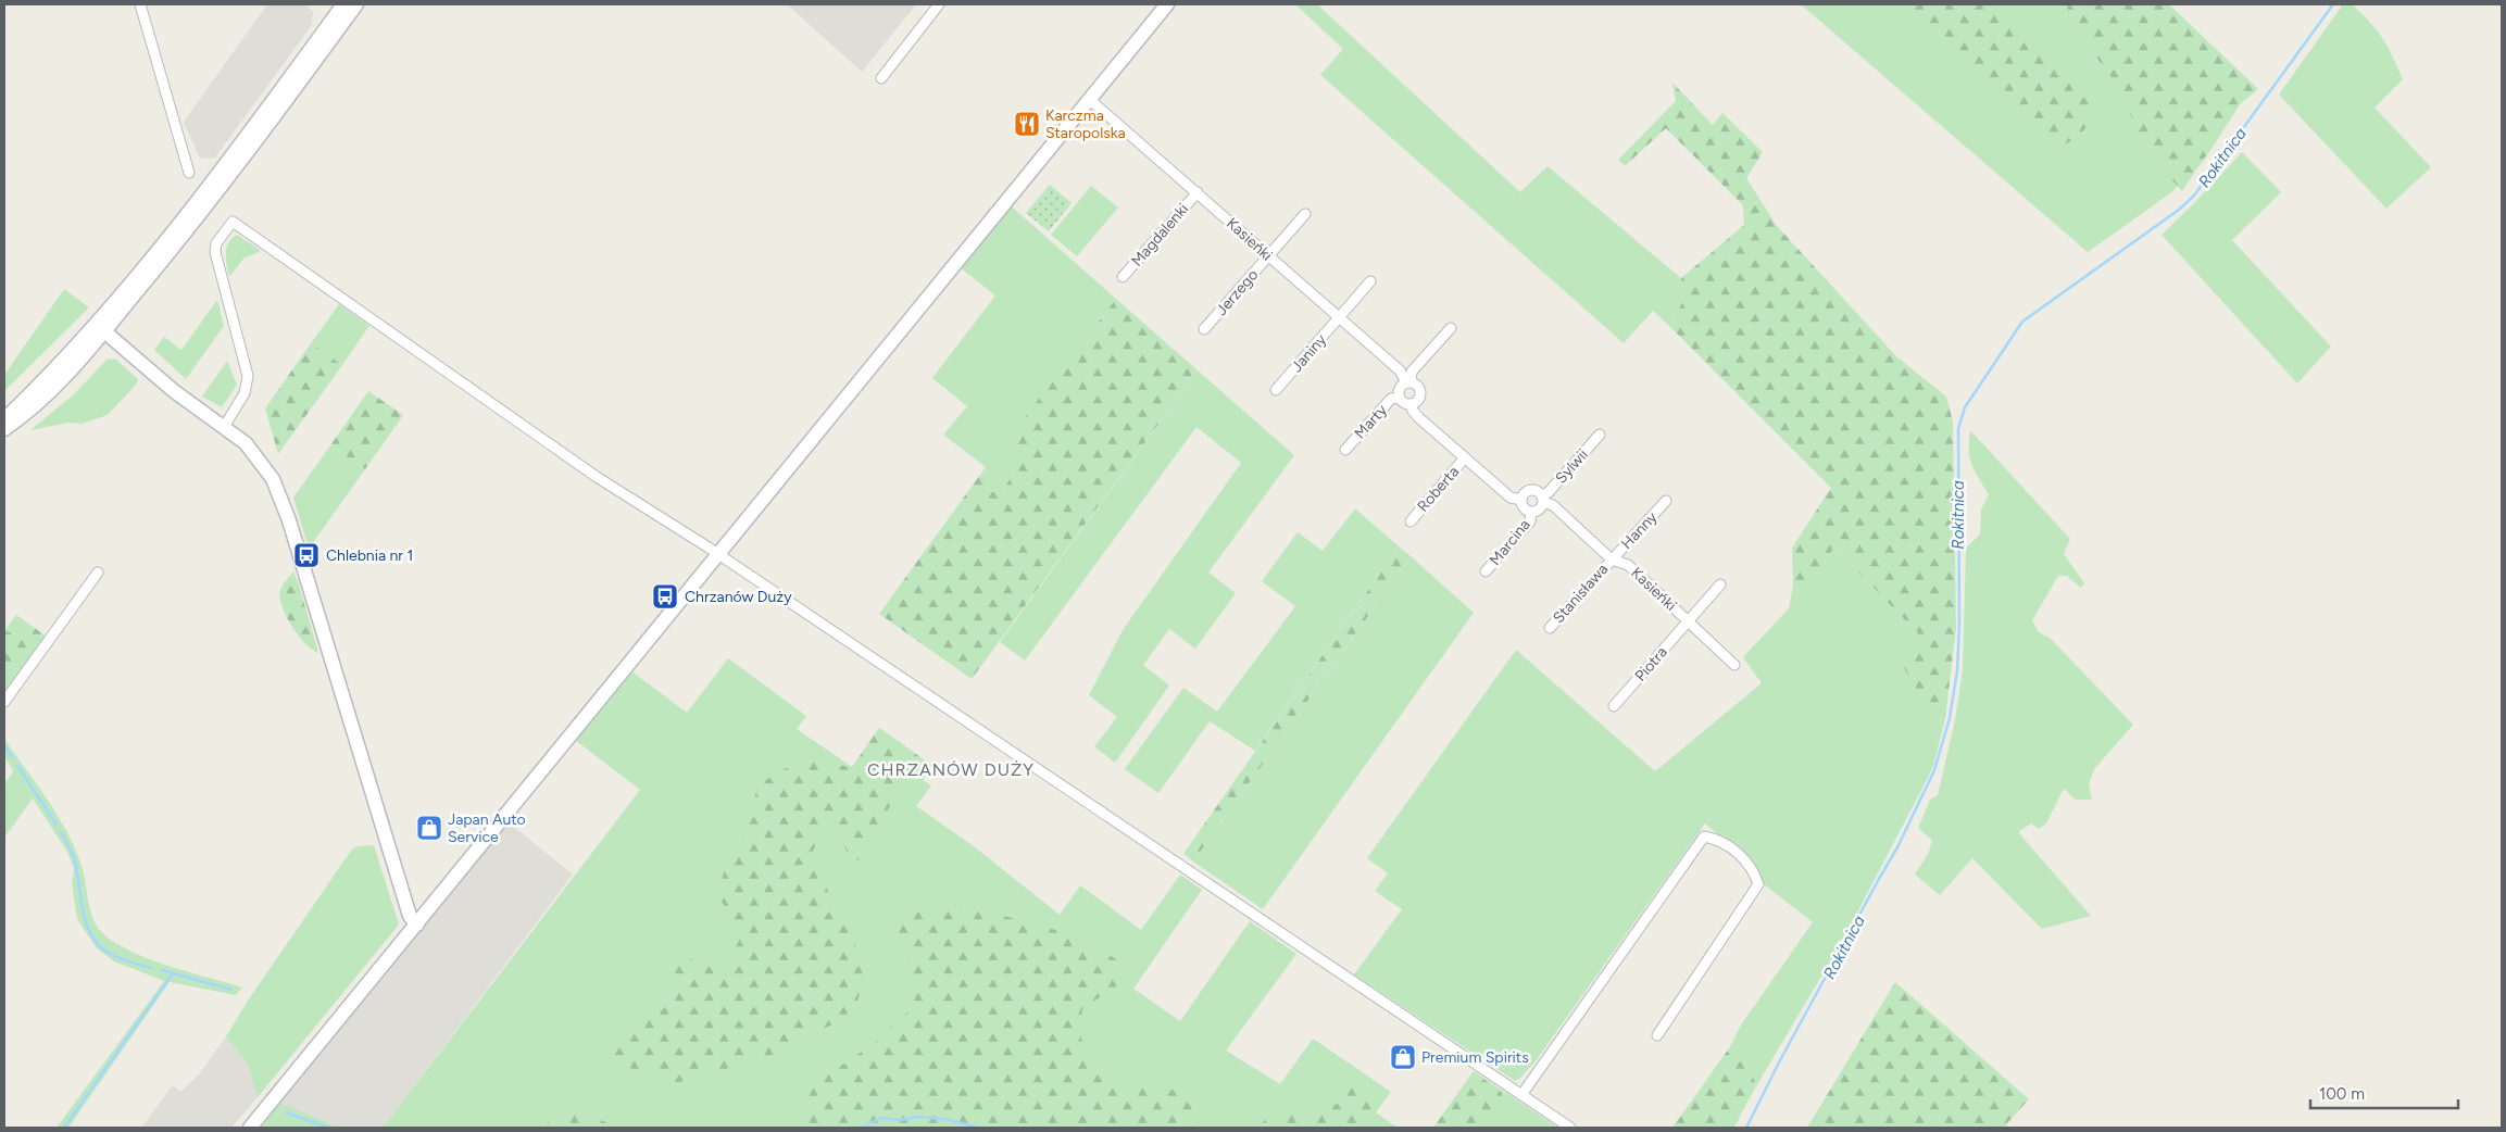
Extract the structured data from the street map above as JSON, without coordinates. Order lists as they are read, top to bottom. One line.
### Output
{"streets":{"street":["Magdalenki","Kasieńki","Jerzego","Janiny","Marty","Sylwii","Roberta","Hanny","Marcina","Stanisława","Piotra"]},"crossings":[["Magdalenki","Kasieńki"],["Kasieńki","Jerzego"],["Kasieńki","Janiny"],["Kasieńki","Marty"],["Kasieńki","Sylwii"],["Kasieńki","Hanny"],["Kasieńki","Marcina"],["Kasieńki","Stanisława"],["Kasieńki","Piotra"],["Sylwii","Marcina"],["Hanny","Stanisława"]],"districts":["CHRZANÓW DUŻY"],"water":["Rokitnica"],"places":{"restaurant":["Karczma Staropolska"],"bus stop":["Chlebnia nr 1","Chrzanów Duży"],"shop":["Japan Auto Service","Premium Spirits"]},"scale_bar":"100 m"}
